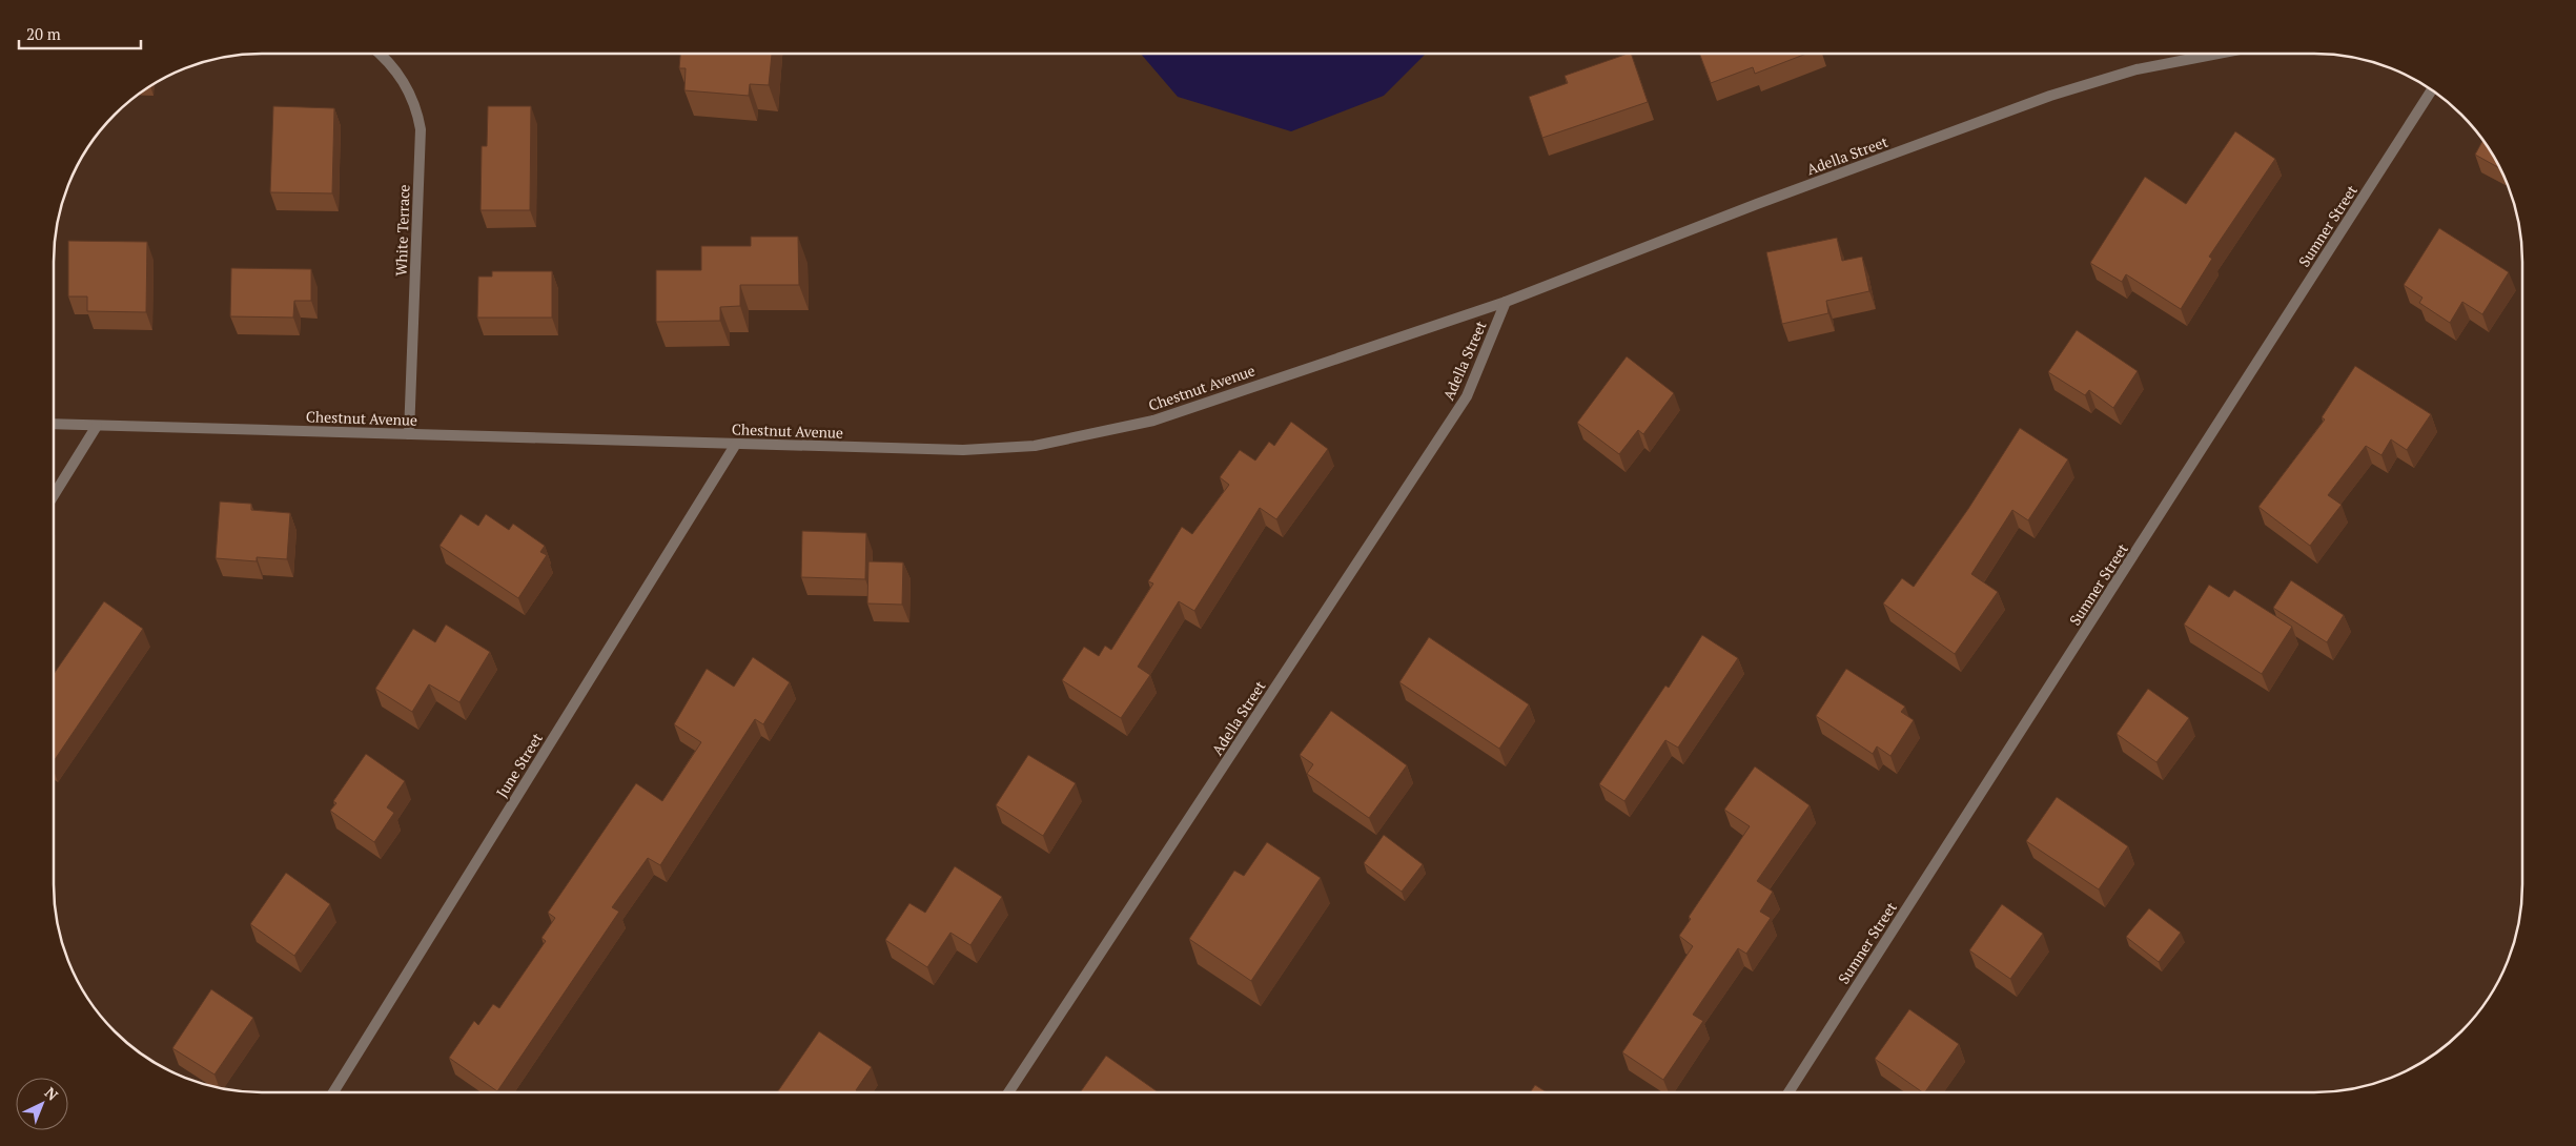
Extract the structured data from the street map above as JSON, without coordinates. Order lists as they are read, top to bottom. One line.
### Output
{"streets":{"street":["Adella Street","Sumner Street","White Terrace","Chestnut Avenue","June Street"]},"crossings":[["Adella Street","Chestnut Avenue"],["White Terrace","Chestnut Avenue"],["Chestnut Avenue","June Street"]],"scale_bar":"20 m","north":"top right"}
